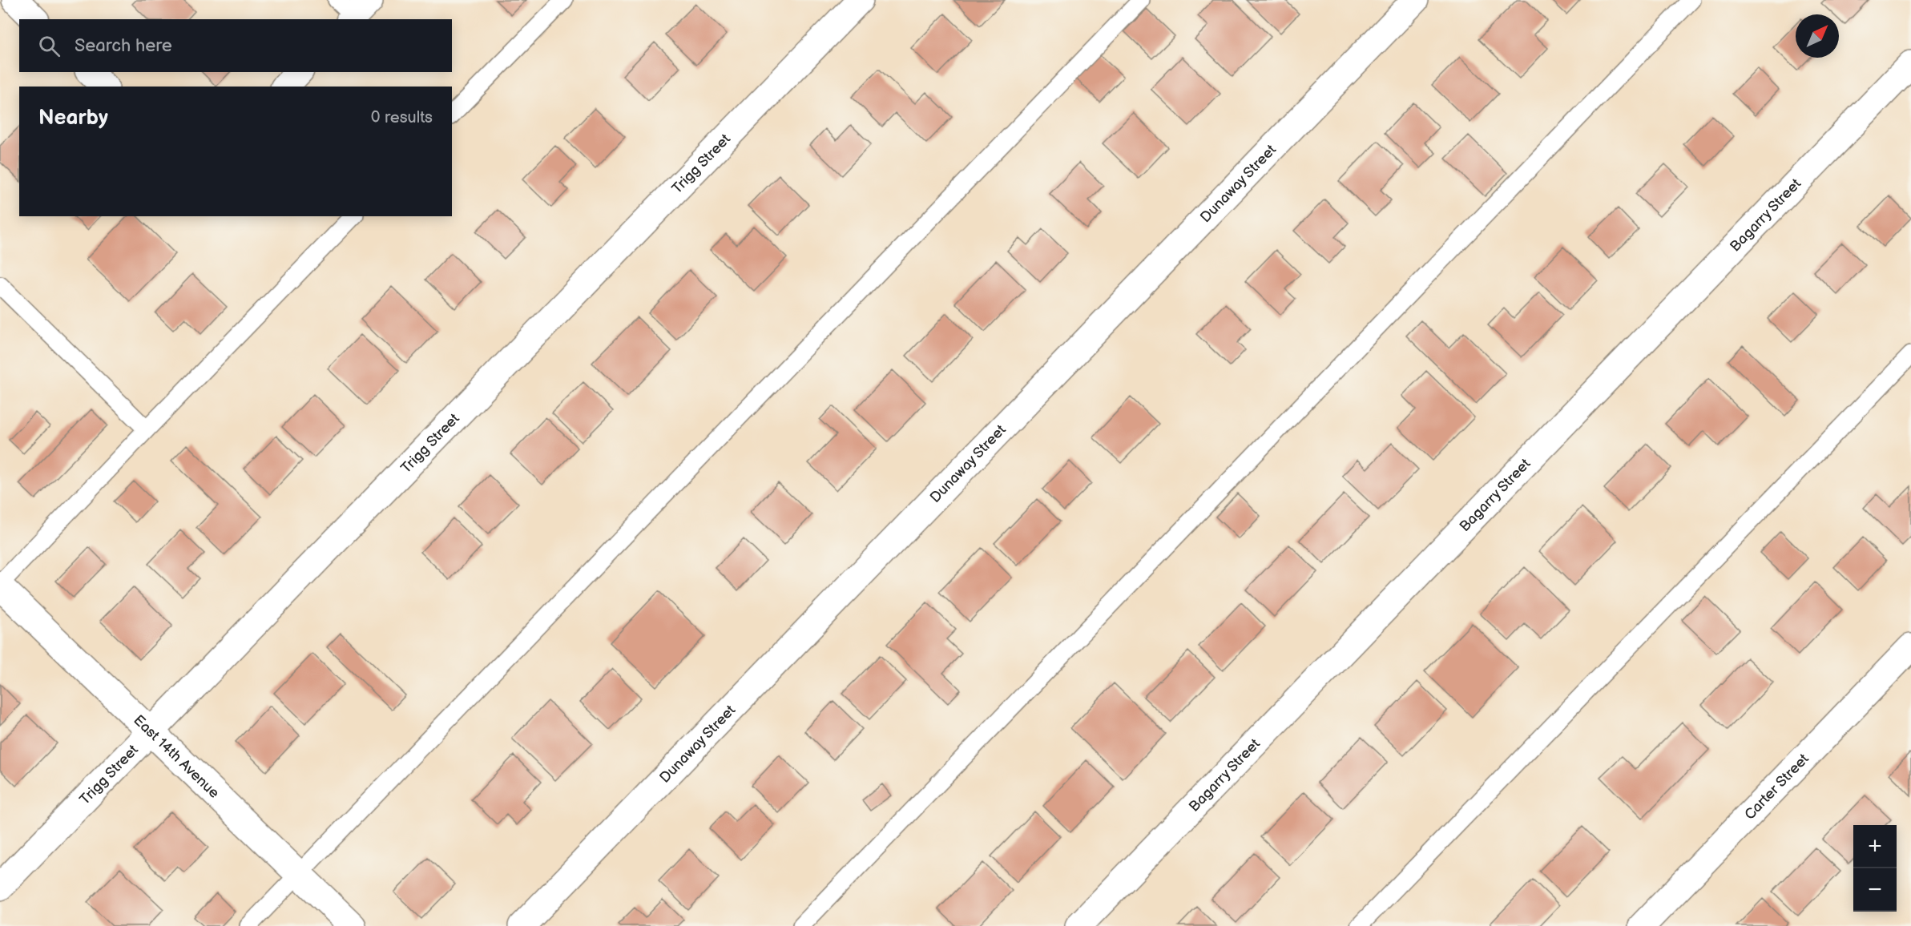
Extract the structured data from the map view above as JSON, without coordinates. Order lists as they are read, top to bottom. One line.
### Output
{"streets":{"street":["Trigg Street","Dunaway Street","Bagarry Street","East 14th Avenue","Carter Street"]},"crossings":[["Trigg Street","East 14th Avenue"]],"north":"top right","page":{"search":"Search here","heading":["Nearby","0 results"],"map_buttons":["+","−"]}}
